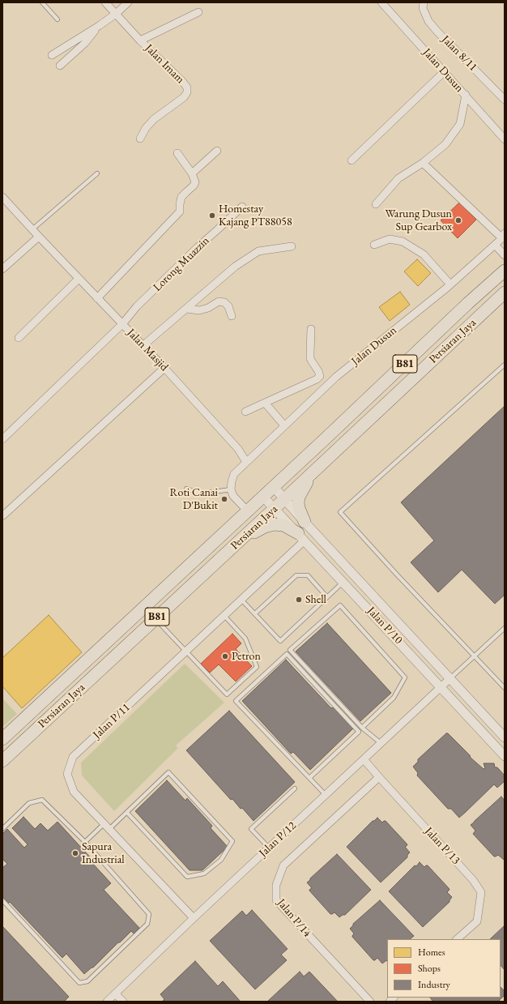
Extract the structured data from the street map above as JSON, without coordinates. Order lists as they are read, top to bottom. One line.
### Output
{"streets":{"main road":["Persiaran Jaya","B81"],"street":["Jalan 8/11","Jalan Imam","Jalan Dusun","Lorong Muazzin","Jalan Masjid","Jalan P/10","Jalan P/11","Jalan P/12","Jalan P/13","Jalan P/14"]},"crossings":[["Jalan Dusun","Jalan Masjid"],["Lorong Muazzin","Jalan Masjid"],["Persiaran Jaya","Jalan P/10"],["Jalan P/10","Jalan P/11"],["Jalan P/10","Jalan P/12"],["Jalan P/11","Jalan P/12"],["Jalan P/12","Jalan P/13"],["Jalan P/13","Jalan P/14"]],"places":["Homestay Kajang PT88058","Warung Dusun Sup Gearbox","Roti Canai D'Bukit","Shell","Petron","Sapura Industrial"],"legend":["Homes","Shops","Industry"]}
